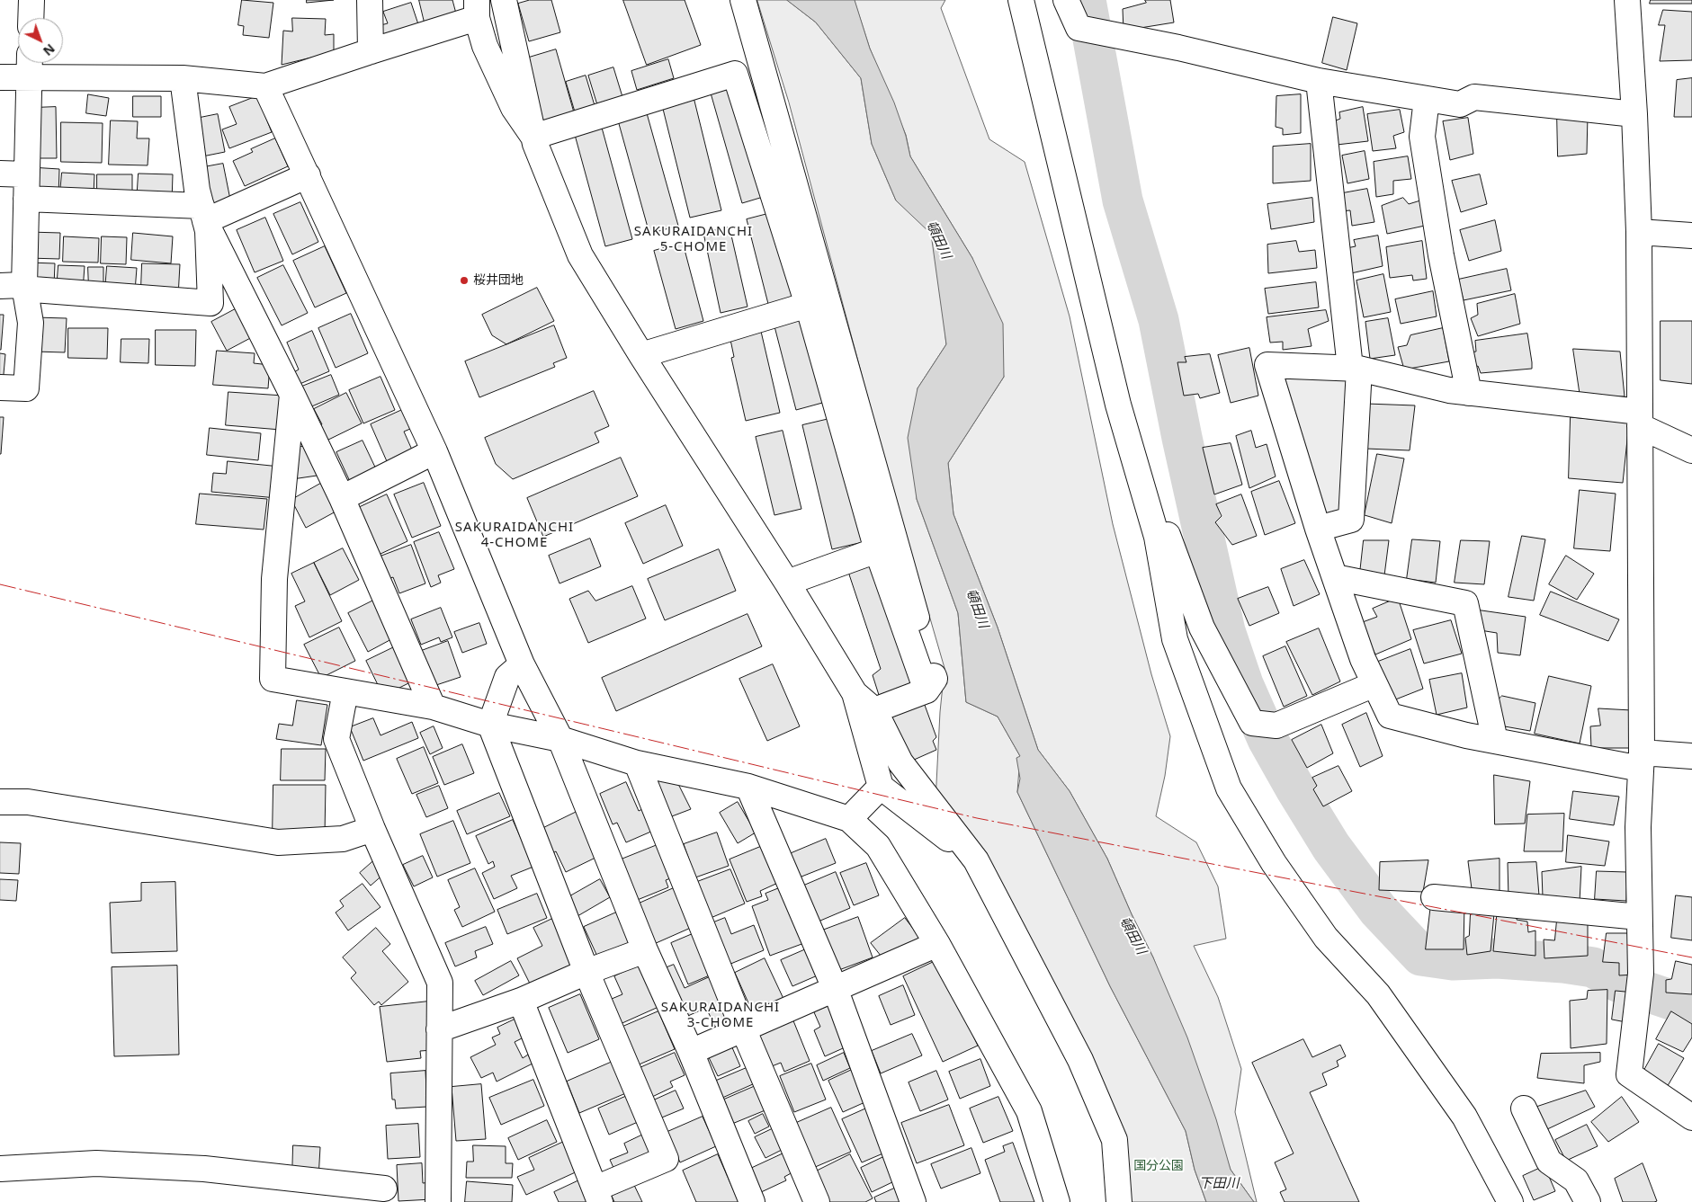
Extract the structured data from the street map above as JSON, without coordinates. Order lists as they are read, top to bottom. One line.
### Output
{"districts":["SAKURAIDANCHI 5-CHOME","SAKURAIDANCHI 4-CHOME","SAKURAIDANCHI 3-CHOME"],"water":["頓田川","下田川"],"parks":["国分公園"],"places":["桜井団地"],"north":"bottom right"}
